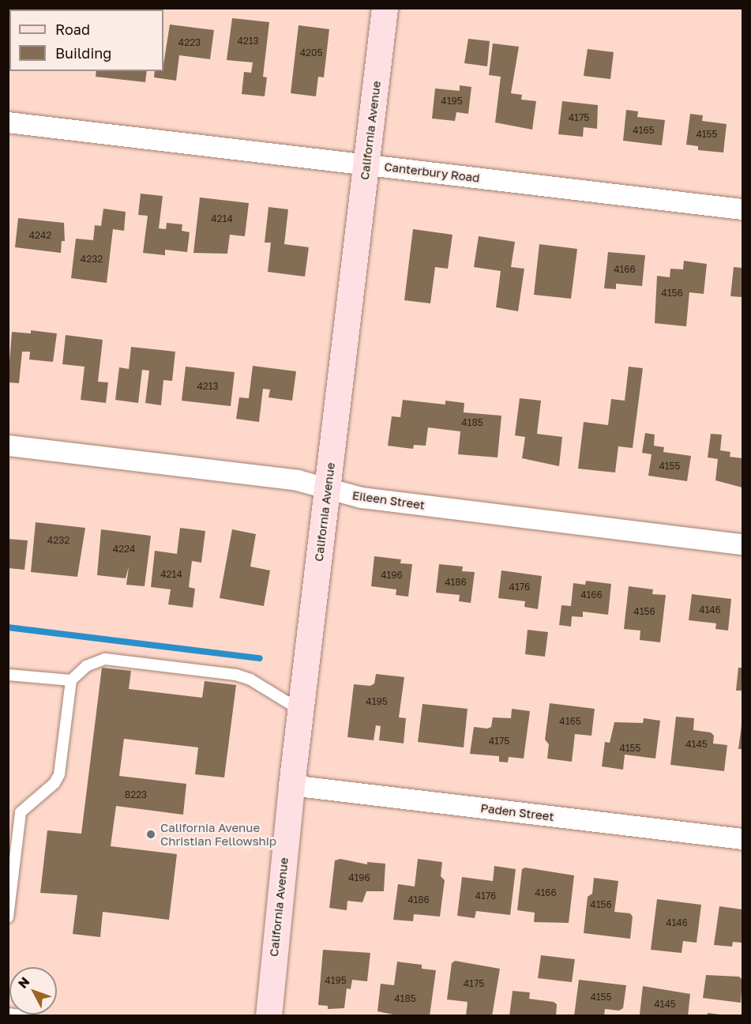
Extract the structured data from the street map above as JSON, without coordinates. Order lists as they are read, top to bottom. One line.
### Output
{"streets":{"main road":["California Avenue"],"street":["Canterbury Road","Eileen Street","Paden Street"]},"crossings":[["California Avenue","Canterbury Road"],["California Avenue","Eileen Street"],["California Avenue","Paden Street"]],"places":["California Avenue Christian Fellowship"],"house_numbers":["4213","4223","4205","4195","4175","4165","4155","4214","4242","4232","4166","4156","4213","4185","4155","4232","4224","4214","4196","4186","4176","4166","4146","4156","4195","4165","4175","4145","4155","8223","4196","4166","4176","4186","4156","4146","4195","4175","4155","4185","4145"],"legend":["Road","Building"],"north":"top left"}
